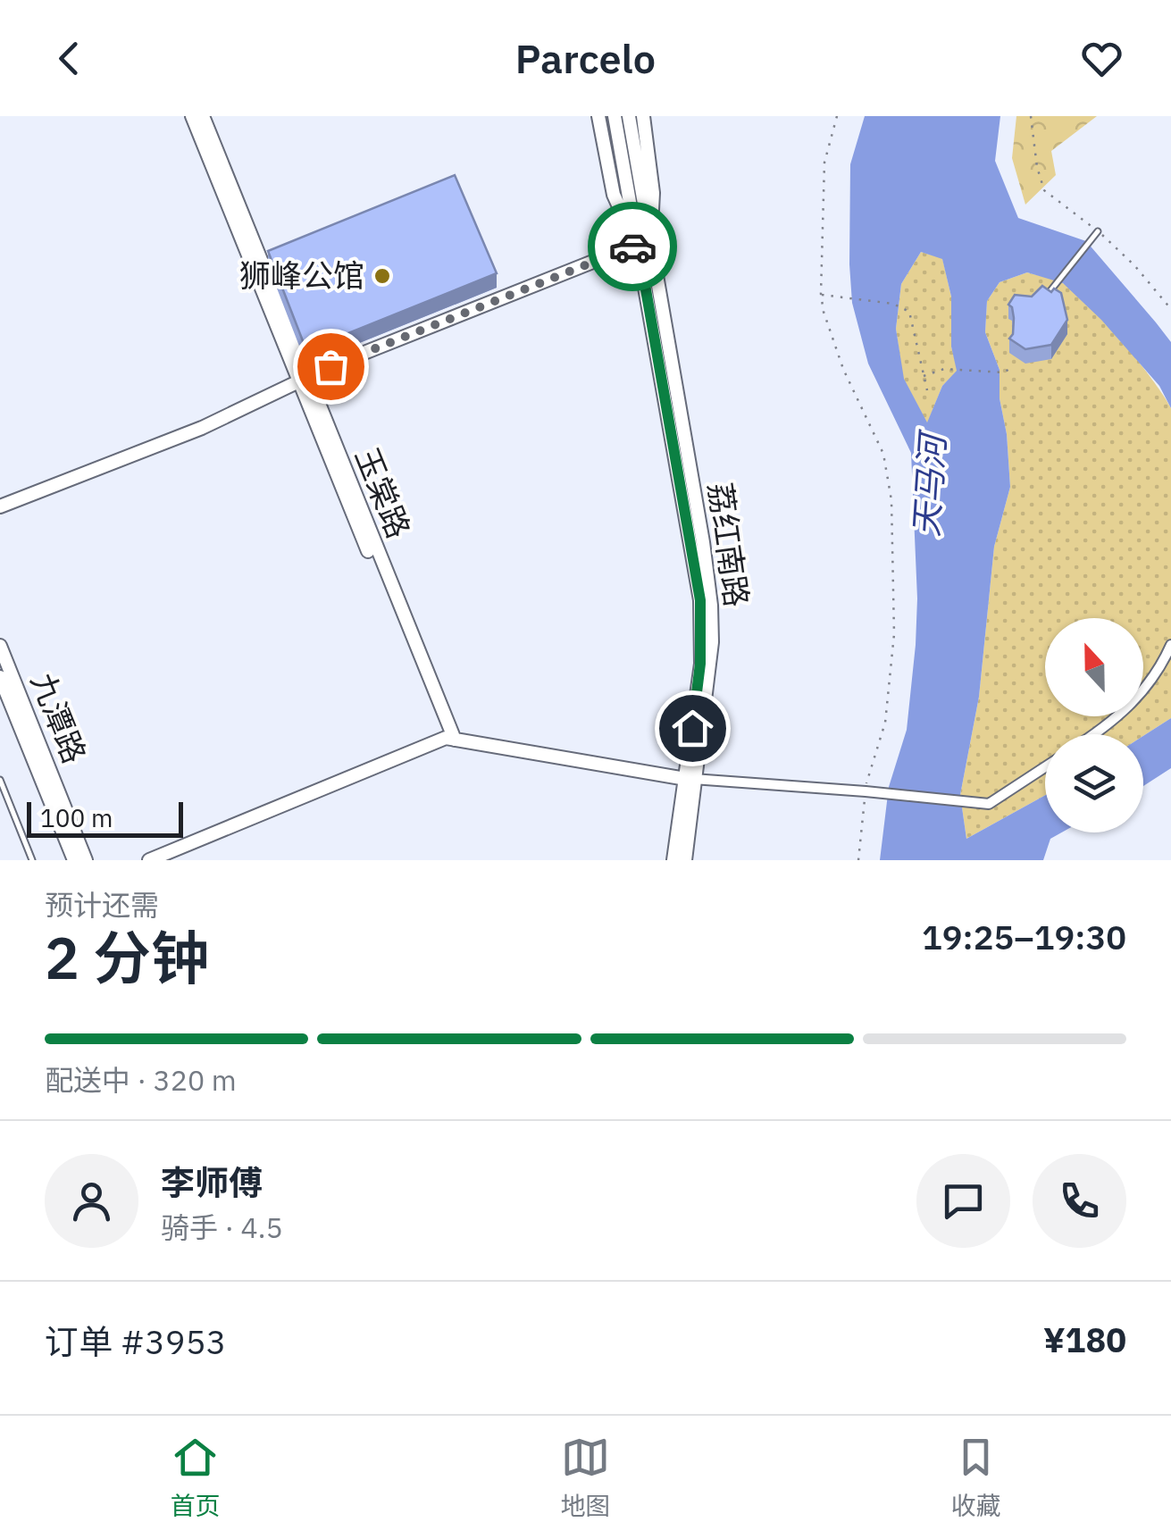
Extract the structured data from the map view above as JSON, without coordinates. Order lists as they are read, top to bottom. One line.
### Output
{"streets":{"street":["玉棠路","荔红南路","九潭路"]},"water":["天马河"],"places":["狮峰公馆"],"scale_bar":"100 m","north":"top","page":{"header":"Parcelo","scale":"100 m","heading":["2 分钟","预计还需","19:25–19:30"],"panel":["李师傅","骑手 · 4.5","订单 #3953","¥180"],"bar":"配送中 · 320 m","tabs":["首页","地图","收藏"]}}
